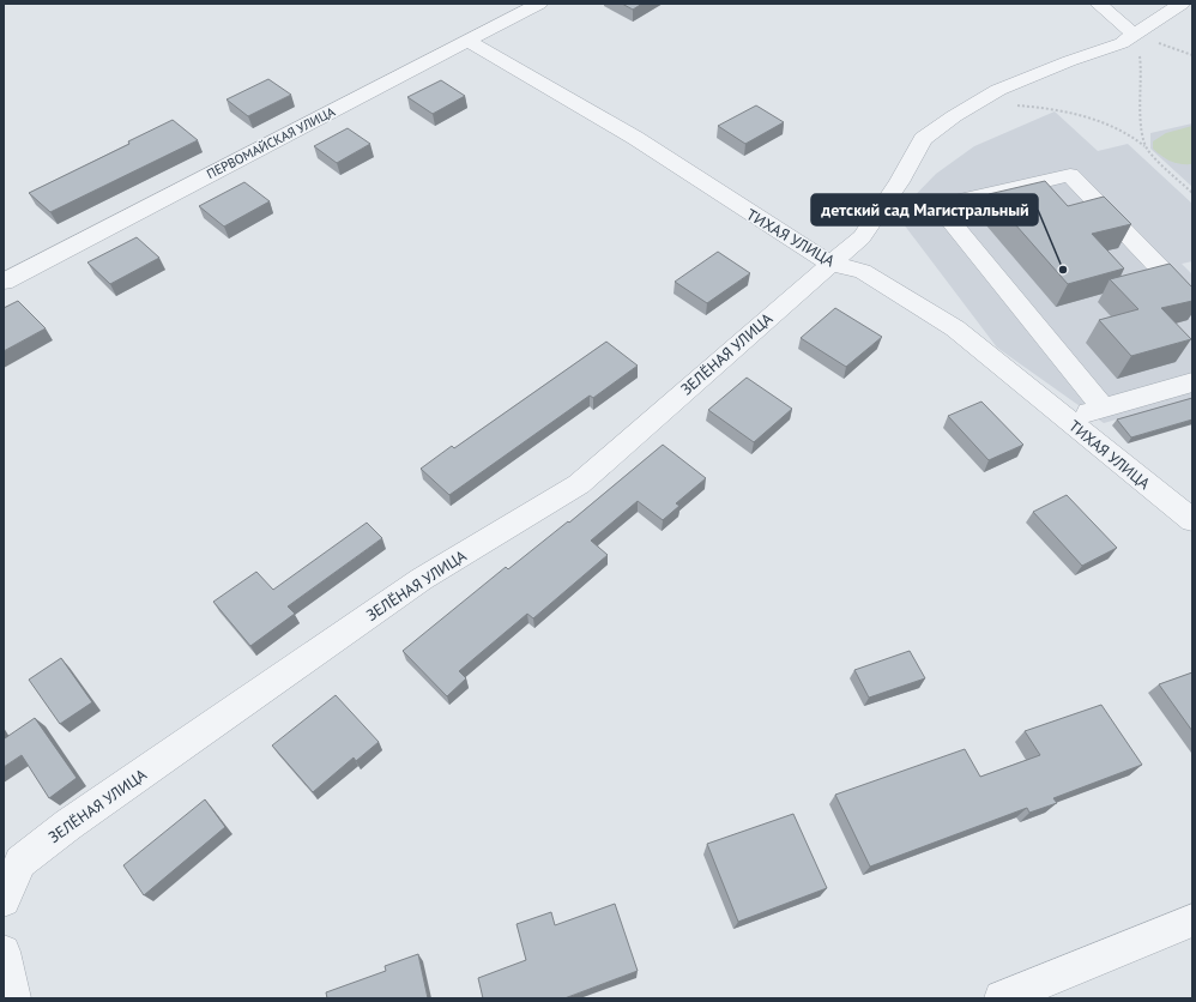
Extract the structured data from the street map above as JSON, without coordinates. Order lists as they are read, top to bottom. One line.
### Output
{"streets":{"street":["ПЕРВОМАЙСКАЯ УЛИЦА","ТИХАЯ УЛИЦА","ЗЕЛЁНАЯ УЛИЦА"]},"crossings":[["ПЕРВОМАЙСКАЯ УЛИЦА","ТИХАЯ УЛИЦА"],["ТИХАЯ УЛИЦА","ЗЕЛЁНАЯ УЛИЦА"]],"places":["детский сад Магистральный"]}
